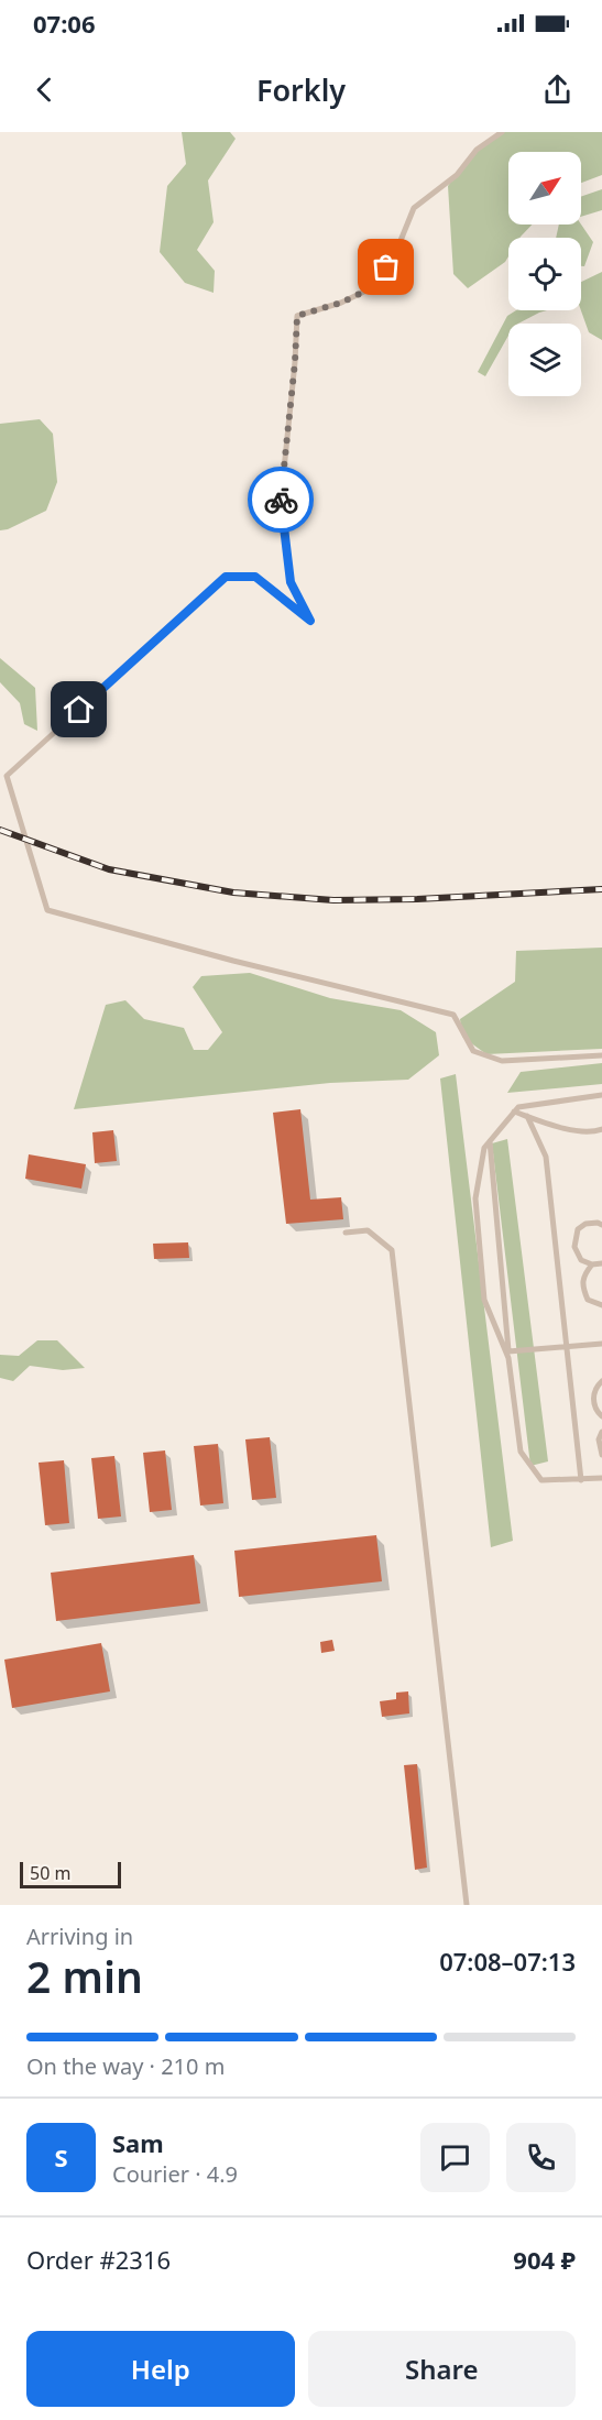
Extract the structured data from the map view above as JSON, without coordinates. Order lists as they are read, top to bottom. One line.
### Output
{"scale_bar":"50 m","north":"top right","page":{"status":"07:06","header":"Forkly","scale":"50 m","heading":["2 min","Arriving in","07:08–07:13"],"panel":["Sam","Courier · 4.9","Order #2316","904 ₽"],"bar":"On the way · 210 m","round":"S","buttons":["Help","Share"]}}
